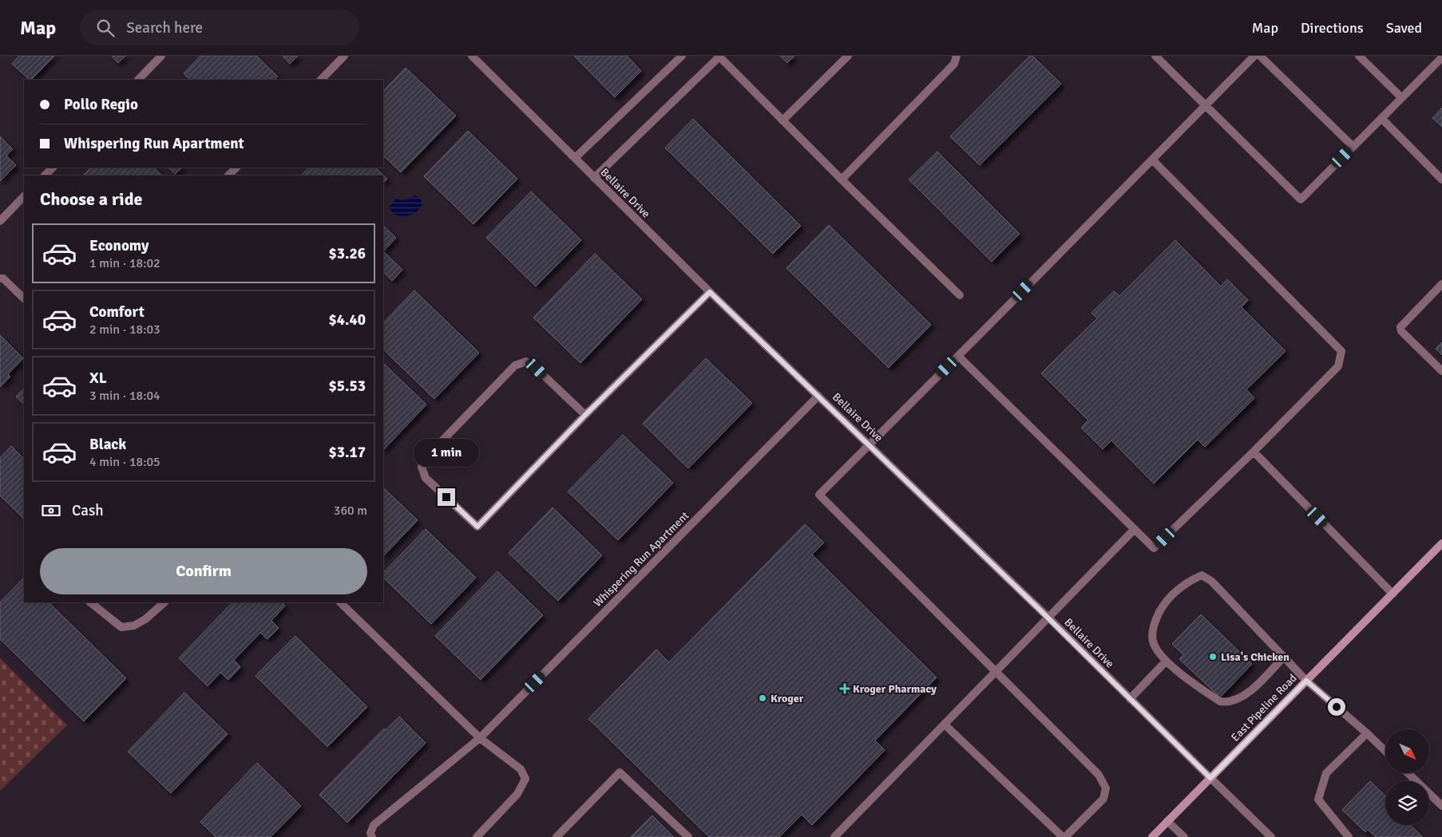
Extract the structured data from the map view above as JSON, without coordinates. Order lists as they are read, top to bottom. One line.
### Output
{"streets":{"main road":["East Pipeline Road"],"street":["Bellaire Drive","Whispering Run Apartment"]},"crossings":[["Bellaire Drive","Whispering Run Apartment"],["Bellaire Drive","East Pipeline Road"]],"places":{"other":["Lisa's Chicken","Kroger"],"health":["Kroger Pharmacy"]},"north":"bottom right","page":{"header":"Map","search":"Search here","nav":["Map","Directions","Saved"],"banner":["Pollo Regio","Whispering Run Apartment"],"heading":"Choose a ride","list":[{"name":"Economy","note":"1 min · 18:02","value":"$3.26"},{"name":"Comfort","note":"2 min · 18:03","value":"$4.40"},{"name":"XL","note":"3 min · 18:04","value":"$5.53"},{"name":"Black","note":"4 min · 18:05","value":"$3.17"}],"bubble":"1 min","pay":["Cash","360 m"],"buttons":"Confirm"}}
